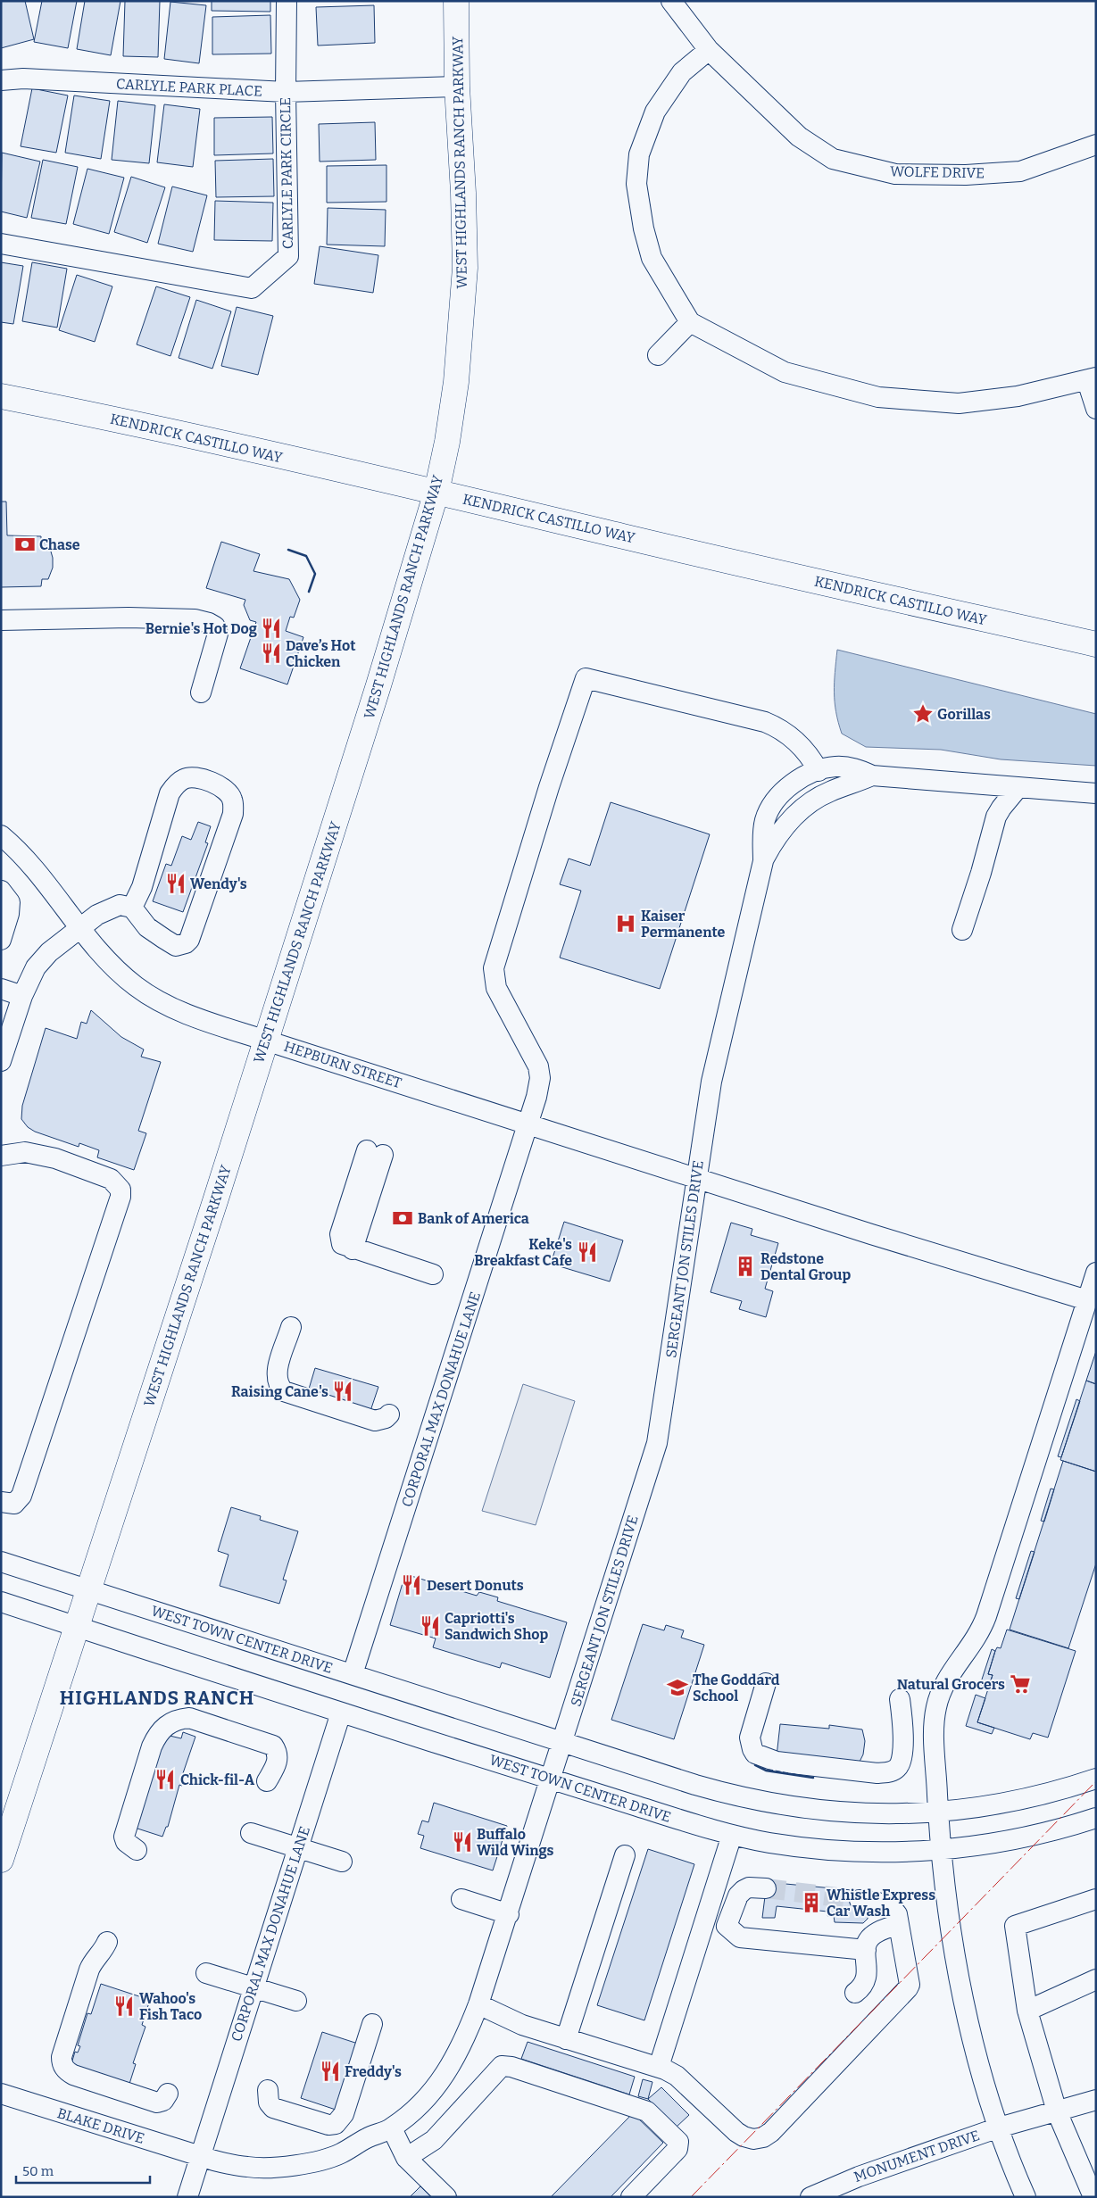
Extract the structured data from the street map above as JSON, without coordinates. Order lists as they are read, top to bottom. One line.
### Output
{"streets":{"main road":["WEST HIGHLANDS RANCH PARKWAY","KENDRICK CASTILLO WAY"],"street":["CARLYLE PARK PLACE","WOLFE DRIVE","CARLYLE PARK CIRCLE","HEPBURN STREET","SERGEANT JON STILES DRIVE","CORPORAL MAX DONAHUE LANE","WEST TOWN CENTER DRIVE","BLAKE DRIVE","MONUMENT DRIVE"]},"crossings":[["CARLYLE PARK PLACE","WEST HIGHLANDS RANCH PARKWAY"],["CARLYLE PARK PLACE","CARLYLE PARK CIRCLE"],["WEST HIGHLANDS RANCH PARKWAY","KENDRICK CASTILLO WAY"],["WEST HIGHLANDS RANCH PARKWAY","HEPBURN STREET"],["WEST HIGHLANDS RANCH PARKWAY","WEST TOWN CENTER DRIVE"],["HEPBURN STREET","SERGEANT JON STILES DRIVE"],["HEPBURN STREET","CORPORAL MAX DONAHUE LANE"],["SERGEANT JON STILES DRIVE","CORPORAL MAX DONAHUE LANE"],["SERGEANT JON STILES DRIVE","WEST TOWN CENTER DRIVE"],["SERGEANT JON STILES DRIVE","BLAKE DRIVE"],["CORPORAL MAX DONAHUE LANE","WEST TOWN CENTER DRIVE"],["CORPORAL MAX DONAHUE LANE","BLAKE DRIVE"]],"districts":["HIGHLANDS RANCH"],"places":{"bank":["Chase","Bank of America"],"restaurant":["Bernie's Hot Dog","Dave’s Hot Chicken","Wendy's","Keke's Breakfast Cafe","Raising Cane's","Desert Donuts","Capriotti's Sandwich Shop","Chick-fil-A","Buffalo Wild Wings","Wahoo's Fish Taco","Freddy's"],"place":["Gorillas"],"hospital":["Kaiser Permanente"],"building":["Redstone Dental Group","Whistle Express Car Wash"],"supermarket":["Natural Grocers"],"school or university":["The Goddard School"]},"scale_bar":"50 m"}
